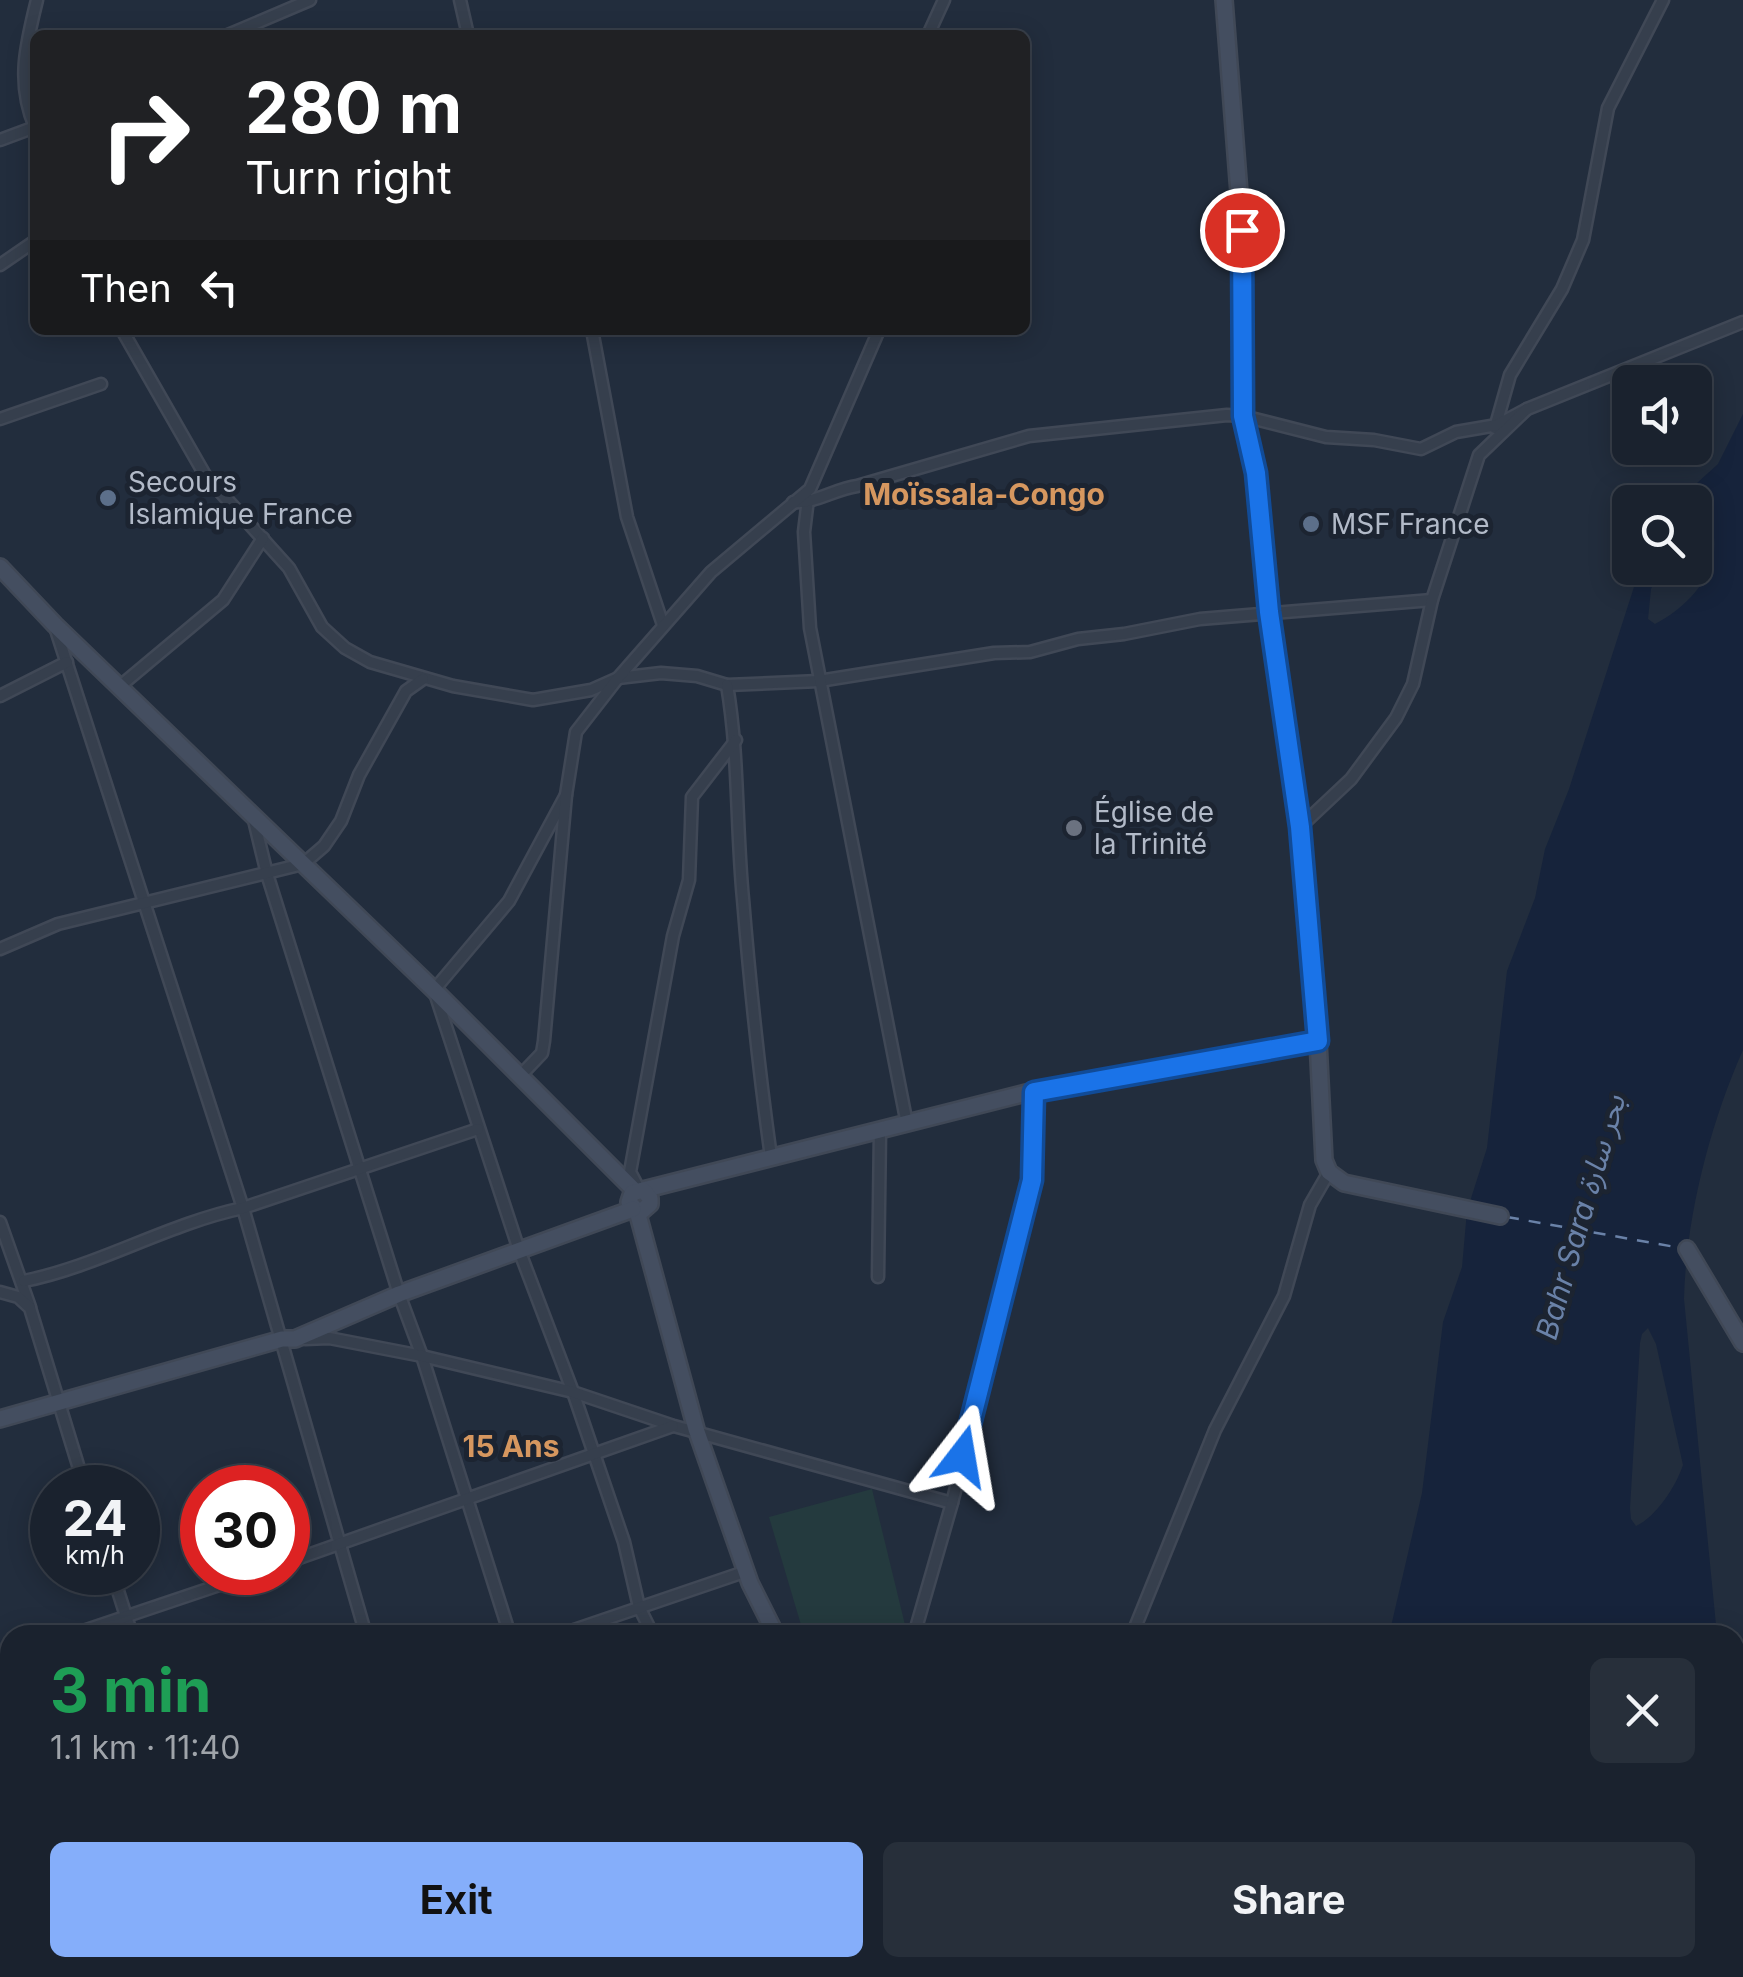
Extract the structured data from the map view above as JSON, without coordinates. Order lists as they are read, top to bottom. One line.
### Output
{"districts":["Moïssala-Congo","15 Ans"],"water":["Bahr Sara بحر سارة"],"places":["Secours Islamique France","MSF France","Église de la Trinité"],"page":{"turn":["280 m","Turn right"],"then":"Then","speed":"24 km/h","limit":"30","heading":["3 min","1.1 km · 11:40"],"buttons":["Exit","Share"]}}
